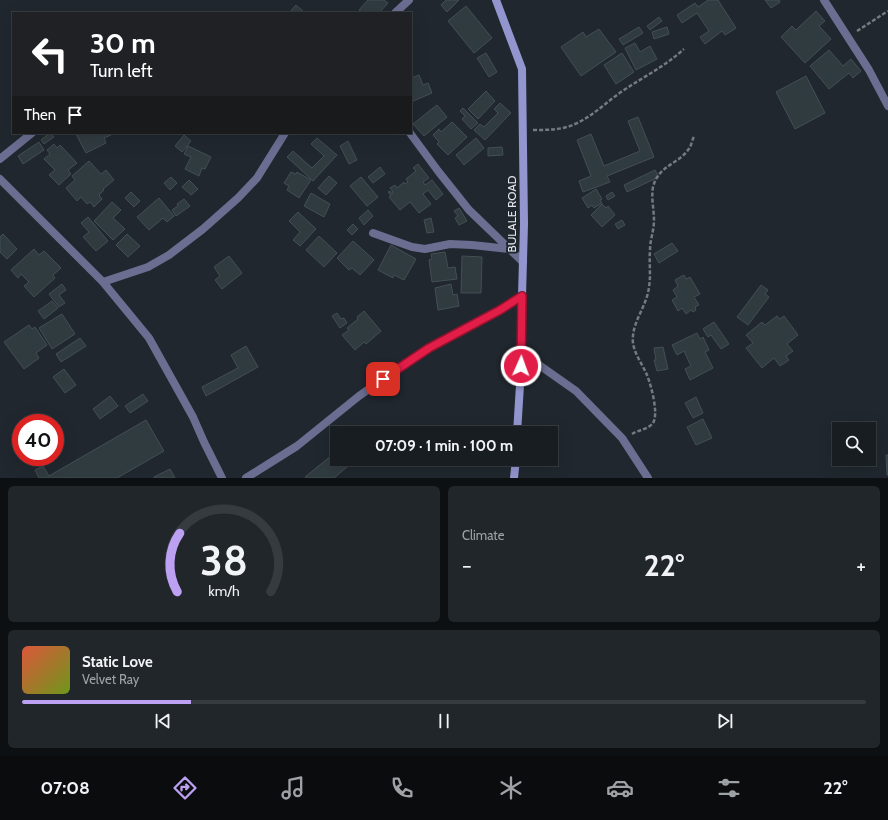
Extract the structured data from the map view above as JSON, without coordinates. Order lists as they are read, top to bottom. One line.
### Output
{"streets":{"street":["BULALE ROAD"]},"page":{"turn":["30 m","Turn left"],"then":"Then","limit":"40","trip":"07:09 · 1 min · 100 m","tile":"Climate","heat":["−","22°","+"],"song":["Static Love","Velvet Ray"],"tabs":["07:08","22°"],"gauge":["38","km/h"]}}
